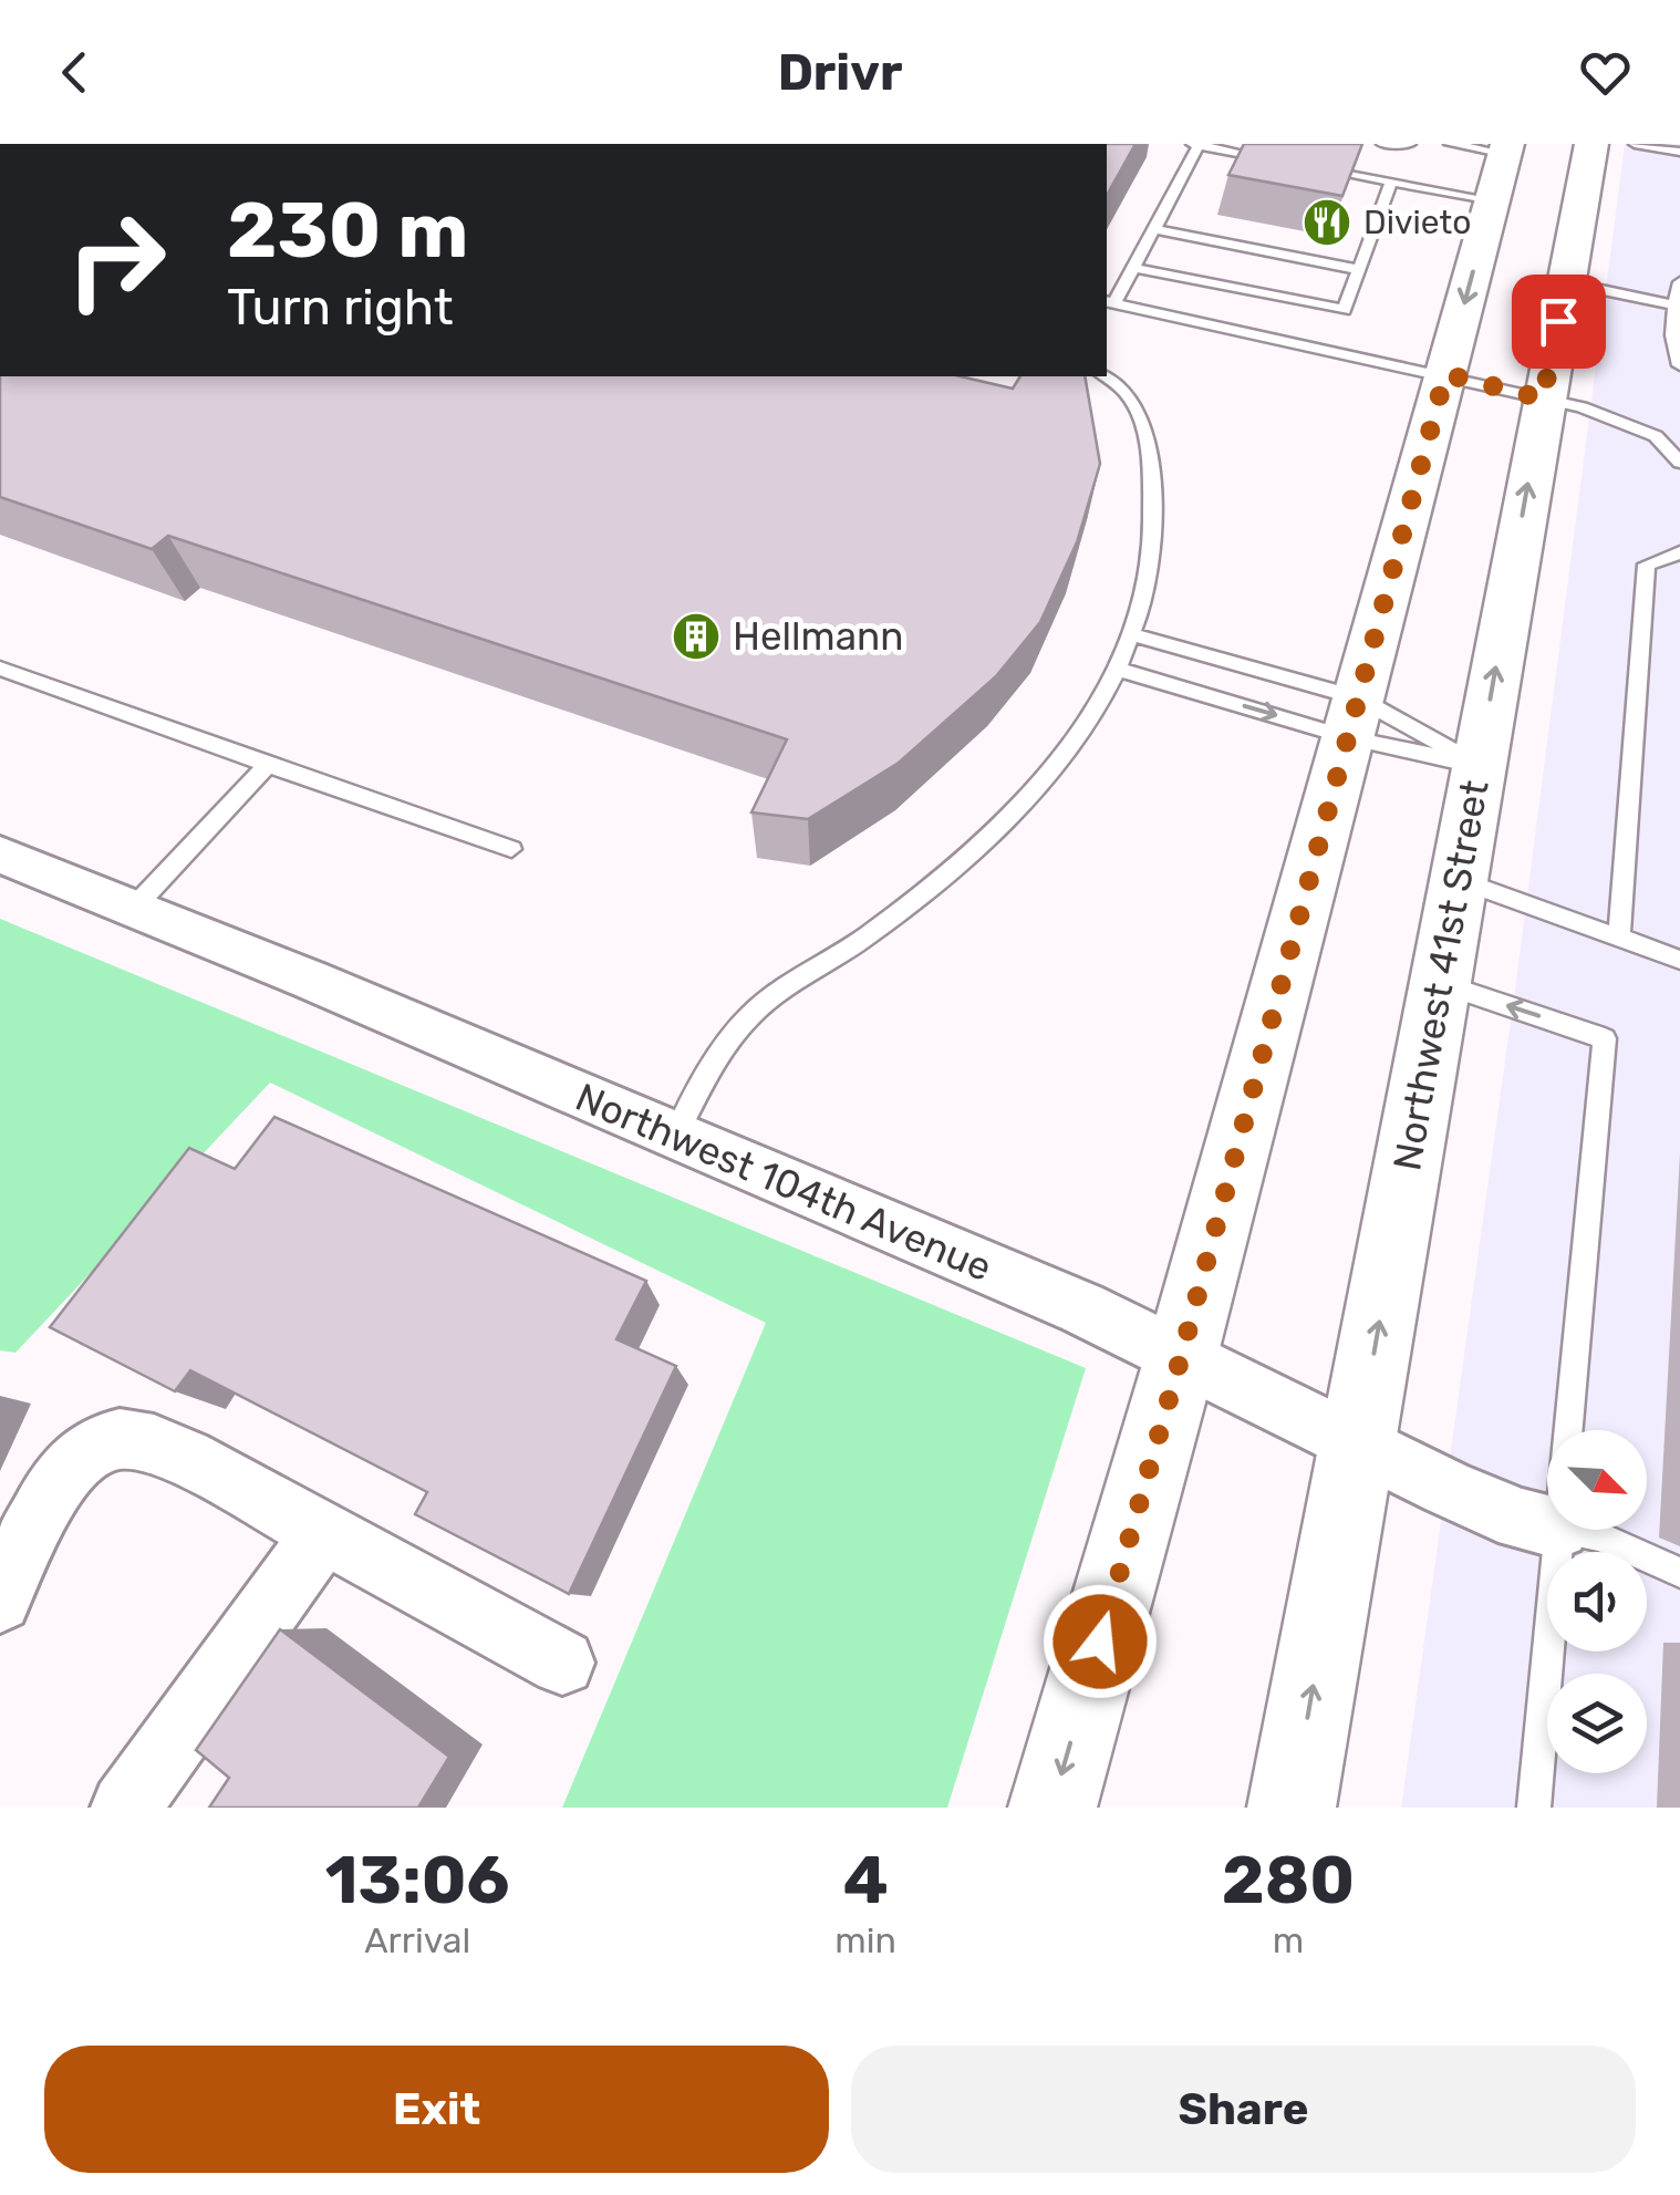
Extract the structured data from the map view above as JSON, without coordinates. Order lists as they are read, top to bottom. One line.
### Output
{"streets":{"main road":["Northwest 41st Street"],"street":["Northwest 104th Avenue"]},"crossings":[["Northwest 41st Street","Northwest 104th Avenue"]],"places":{"restaurant":["Divieto"],"building":["Hellmann"]},"north":"bottom right","page":{"header":"Drivr","turn":["230 m","Turn right"],"eta":["13:06","Arrival","4","min","280","m"],"buttons":["Exit","Share"]}}
